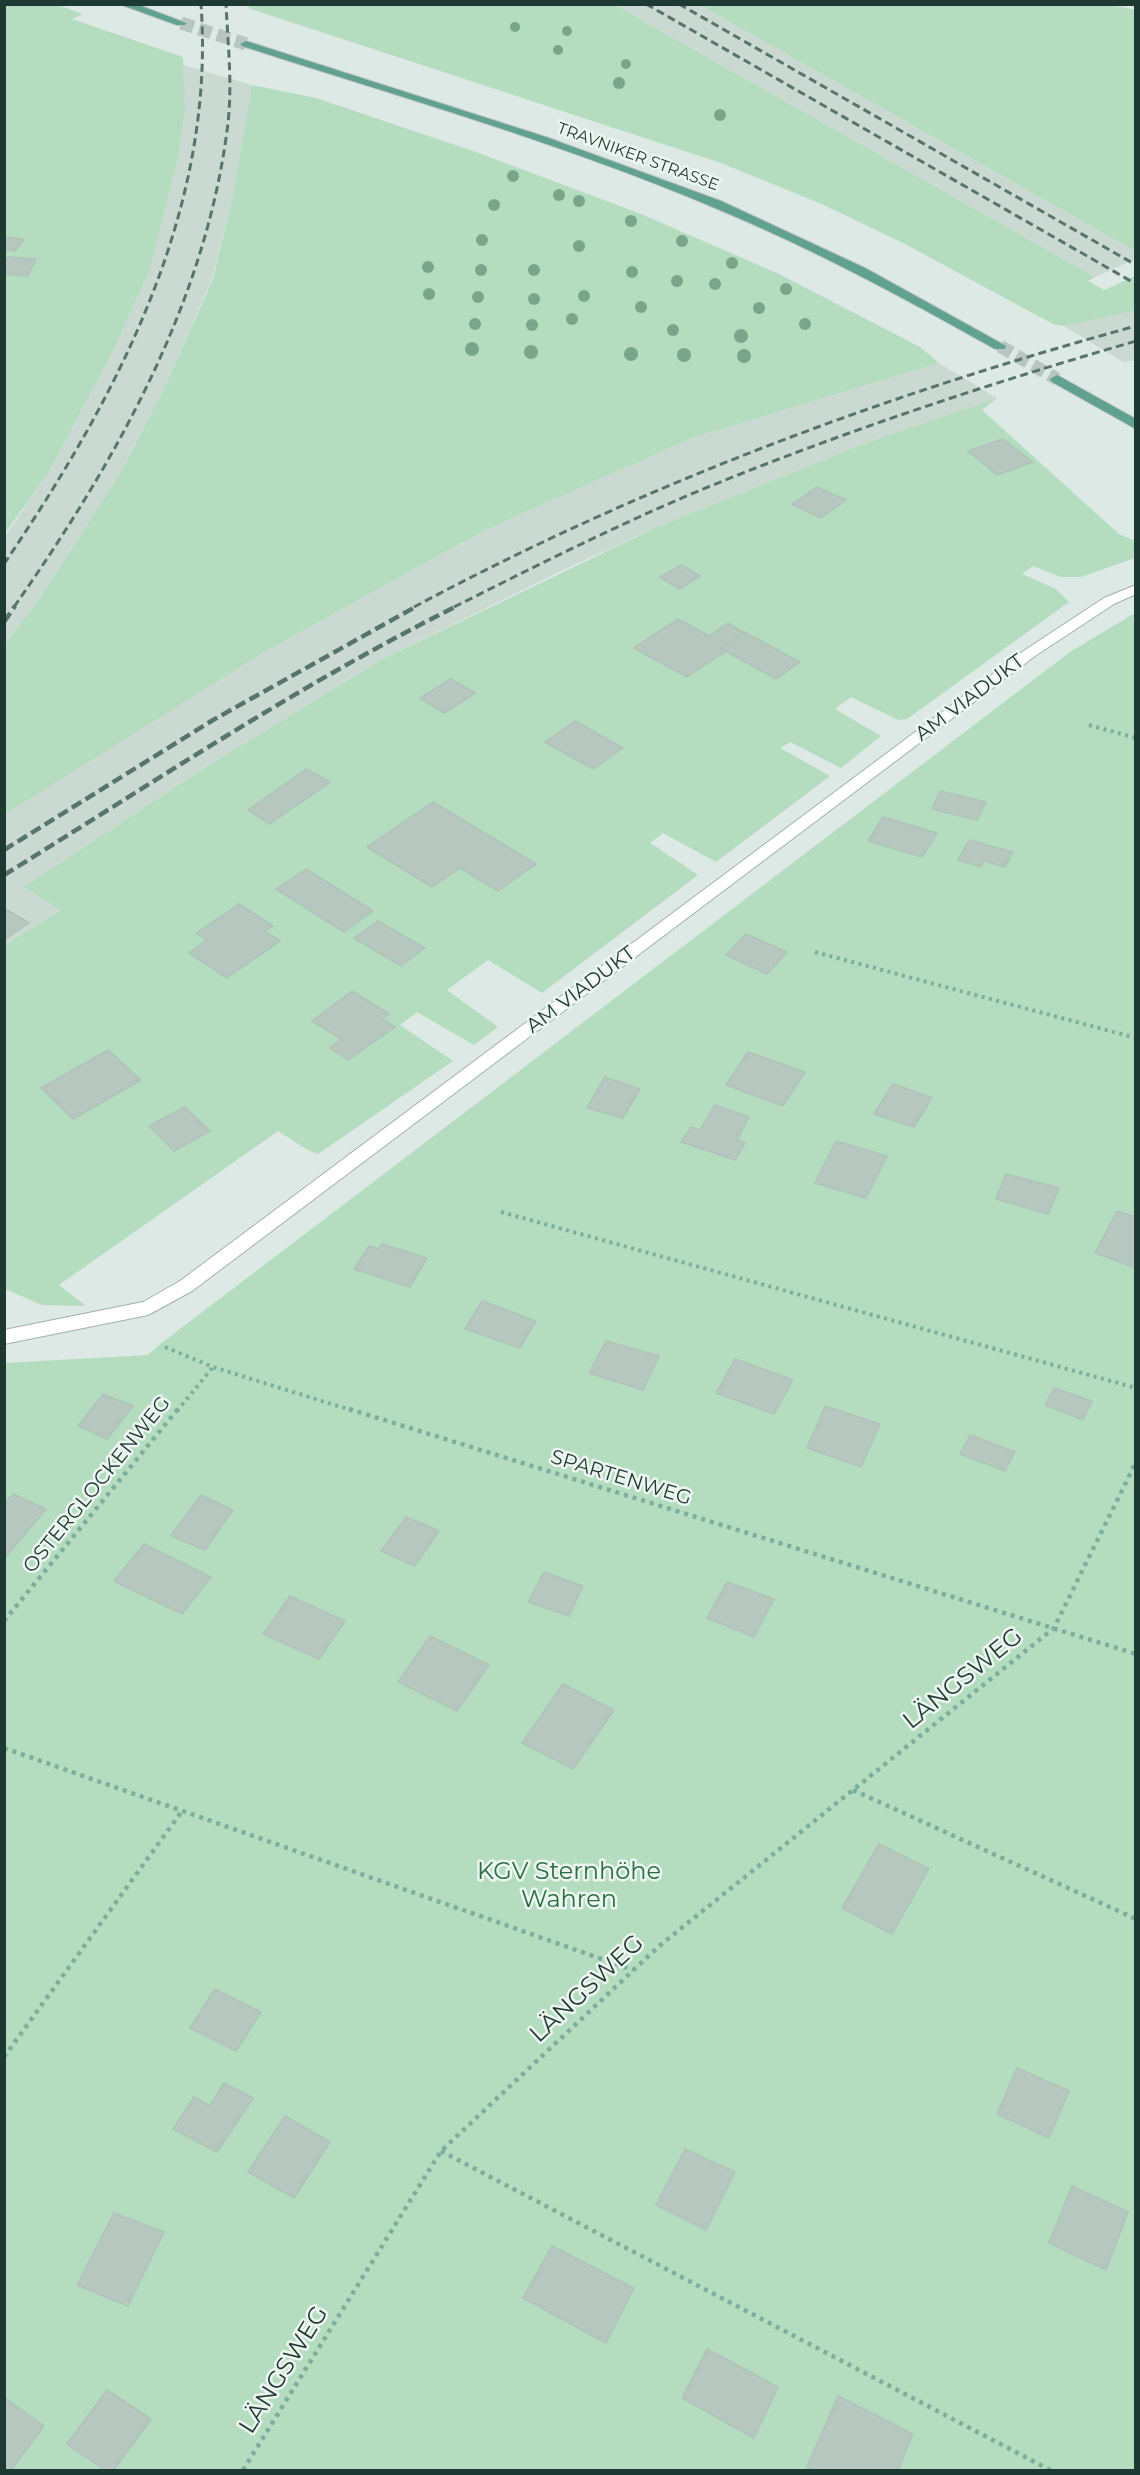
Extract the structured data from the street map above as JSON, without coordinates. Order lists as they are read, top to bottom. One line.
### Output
{"streets":{"main road":["TRAVNIKER STRASSE"],"street":["AM VIADUKT"],"path":["SPARTENWEG","OSTERGLOCKENWEG","LÄNGSWEG"]},"crossings":[["AM VIADUKT","SPARTENWEG"],["SPARTENWEG","OSTERGLOCKENWEG"],["SPARTENWEG","LÄNGSWEG"]],"parks":["KGV Sternhöhe Wahren"]}
